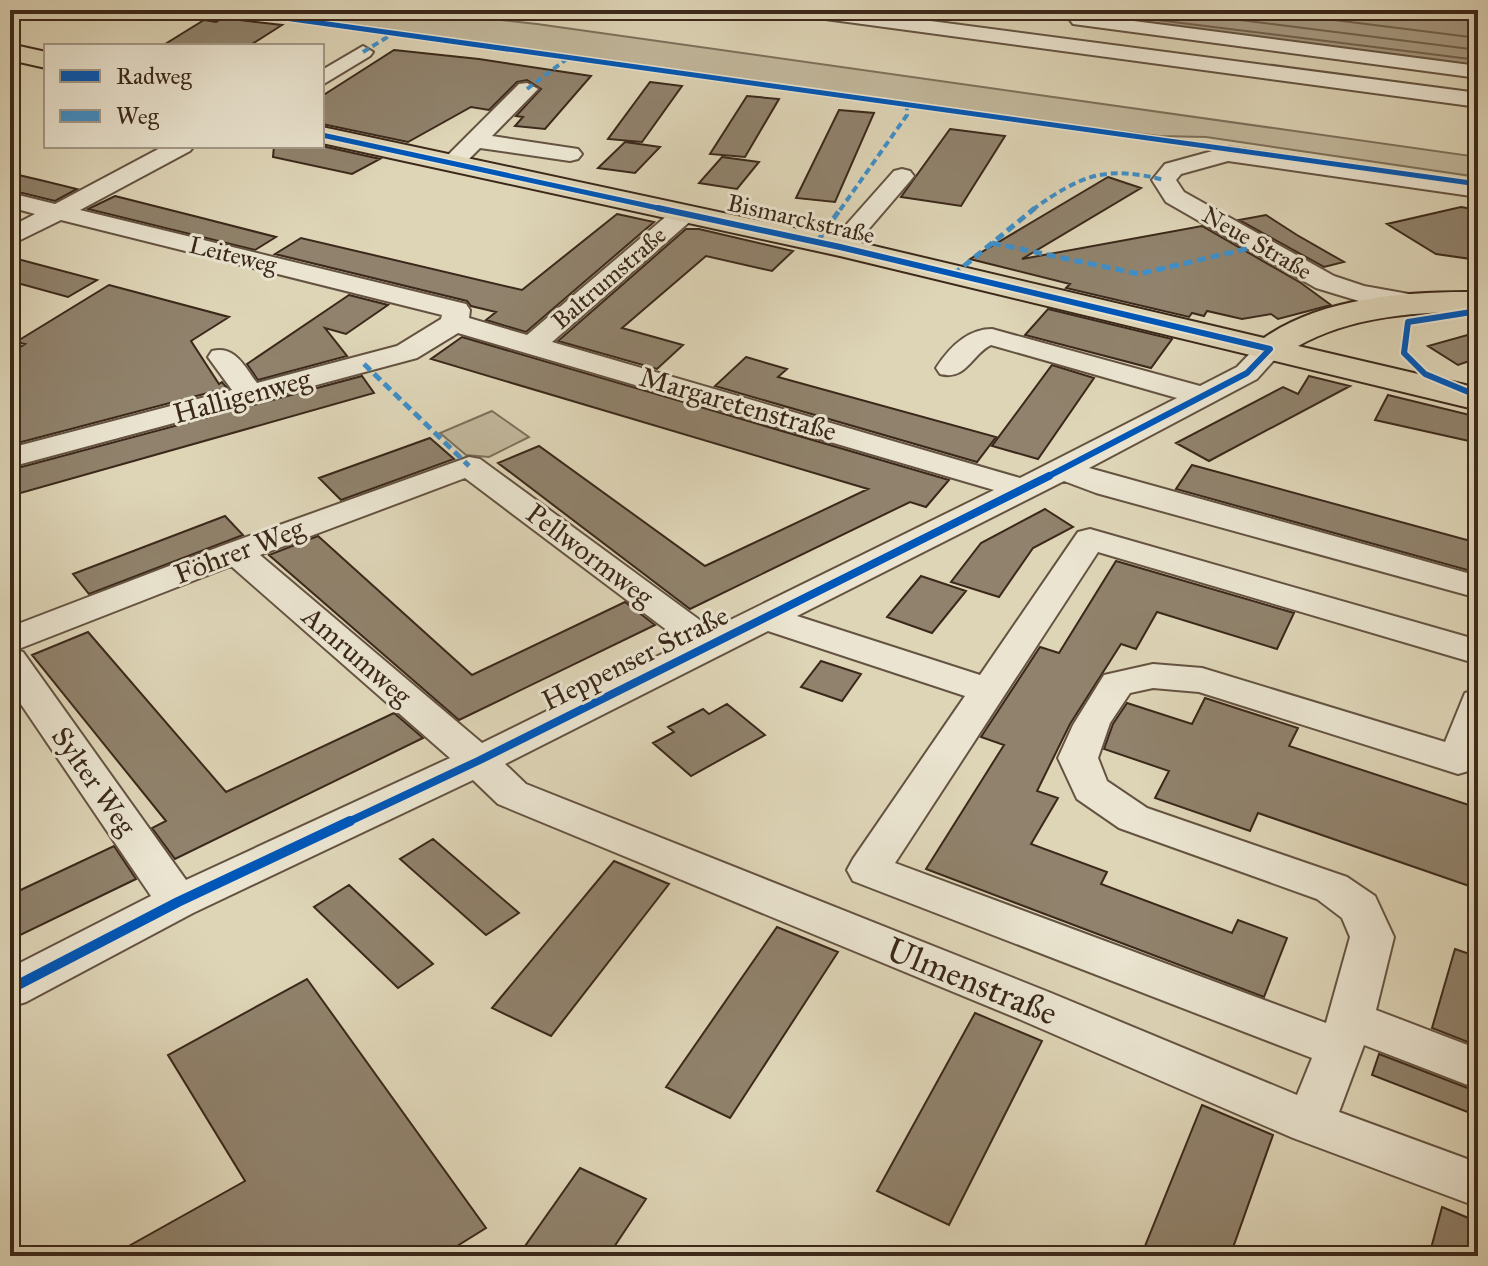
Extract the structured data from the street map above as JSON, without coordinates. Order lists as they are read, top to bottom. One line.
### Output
{"streets":{"main road":["Bismarckstraße","Heppenser Straße"],"street":["Neue Straße","Leiteweg","Baltrumstraße","Halligenweg","Margaretenstraße","Föhrer Weg","Pellwormweg","Amrumweg","Sylter Weg","Ulmenstraße"]},"crossings":[["Bismarckstraße","Baltrumstraße"],["Bismarckstraße","Heppenser Straße"],["Neue Straße","Heppenser Straße"],["Leiteweg","Halligenweg"],["Leiteweg","Margaretenstraße"],["Baltrumstraße","Margaretenstraße"],["Halligenweg","Margaretenstraße"],["Margaretenstraße","Heppenser Straße"],["Föhrer Weg","Pellwormweg"],["Föhrer Weg","Amrumweg"],["Pellwormweg","Heppenser Straße"],["Amrumweg","Heppenser Straße"],["Amrumweg","Ulmenstraße"],["Heppenser Straße","Sylter Weg"],["Heppenser Straße","Ulmenstraße"]],"legend":["Radweg","Weg"]}
